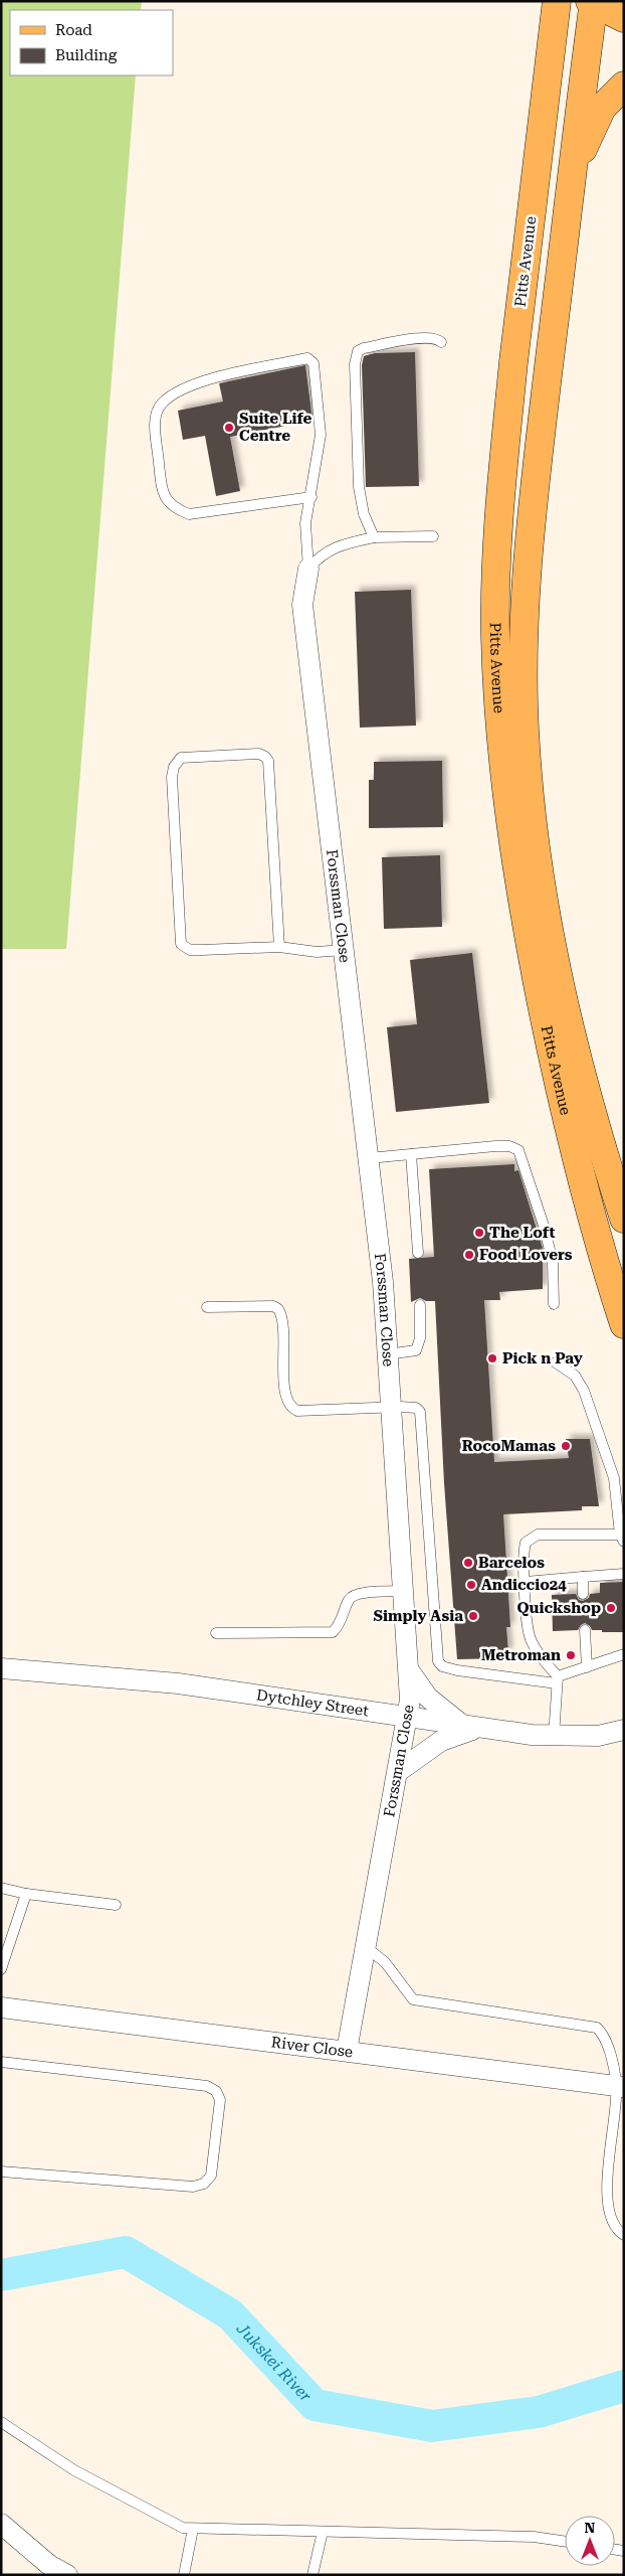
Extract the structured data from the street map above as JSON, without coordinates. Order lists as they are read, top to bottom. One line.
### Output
{"streets":{"main road":["Pitts Avenue"],"street":["Forssman Close","Dytchley Street","River Close"]},"crossings":[["Forssman Close","Dytchley Street"],["Forssman Close","River Close"]],"water":["Jukskei River"],"places":["Suite Life Centre","The Loft","Food Lovers","Pick n Pay","RocoMamas","Barcelos","Andiccio24","Quickshop","Simply Asia","Metroman"],"legend":["Road","Building"],"north":"top"}
